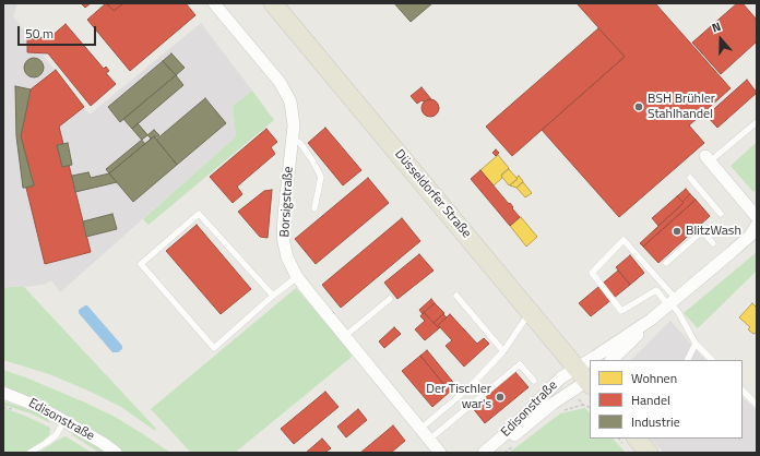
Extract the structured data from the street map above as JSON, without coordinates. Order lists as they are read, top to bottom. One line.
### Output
{"streets":{"main road":["Düsseldorfer Straße"],"street":["Borsigstraße","Edisonstraße"]},"crossings":[["Düsseldorfer Straße","Edisonstraße"]],"places":["BSH Brühler Stahlhandel","BlitzWash","Der Tischler war's"],"legend":["Wohnen","Handel","Industrie"],"scale_bar":"50 m","north":"top"}
